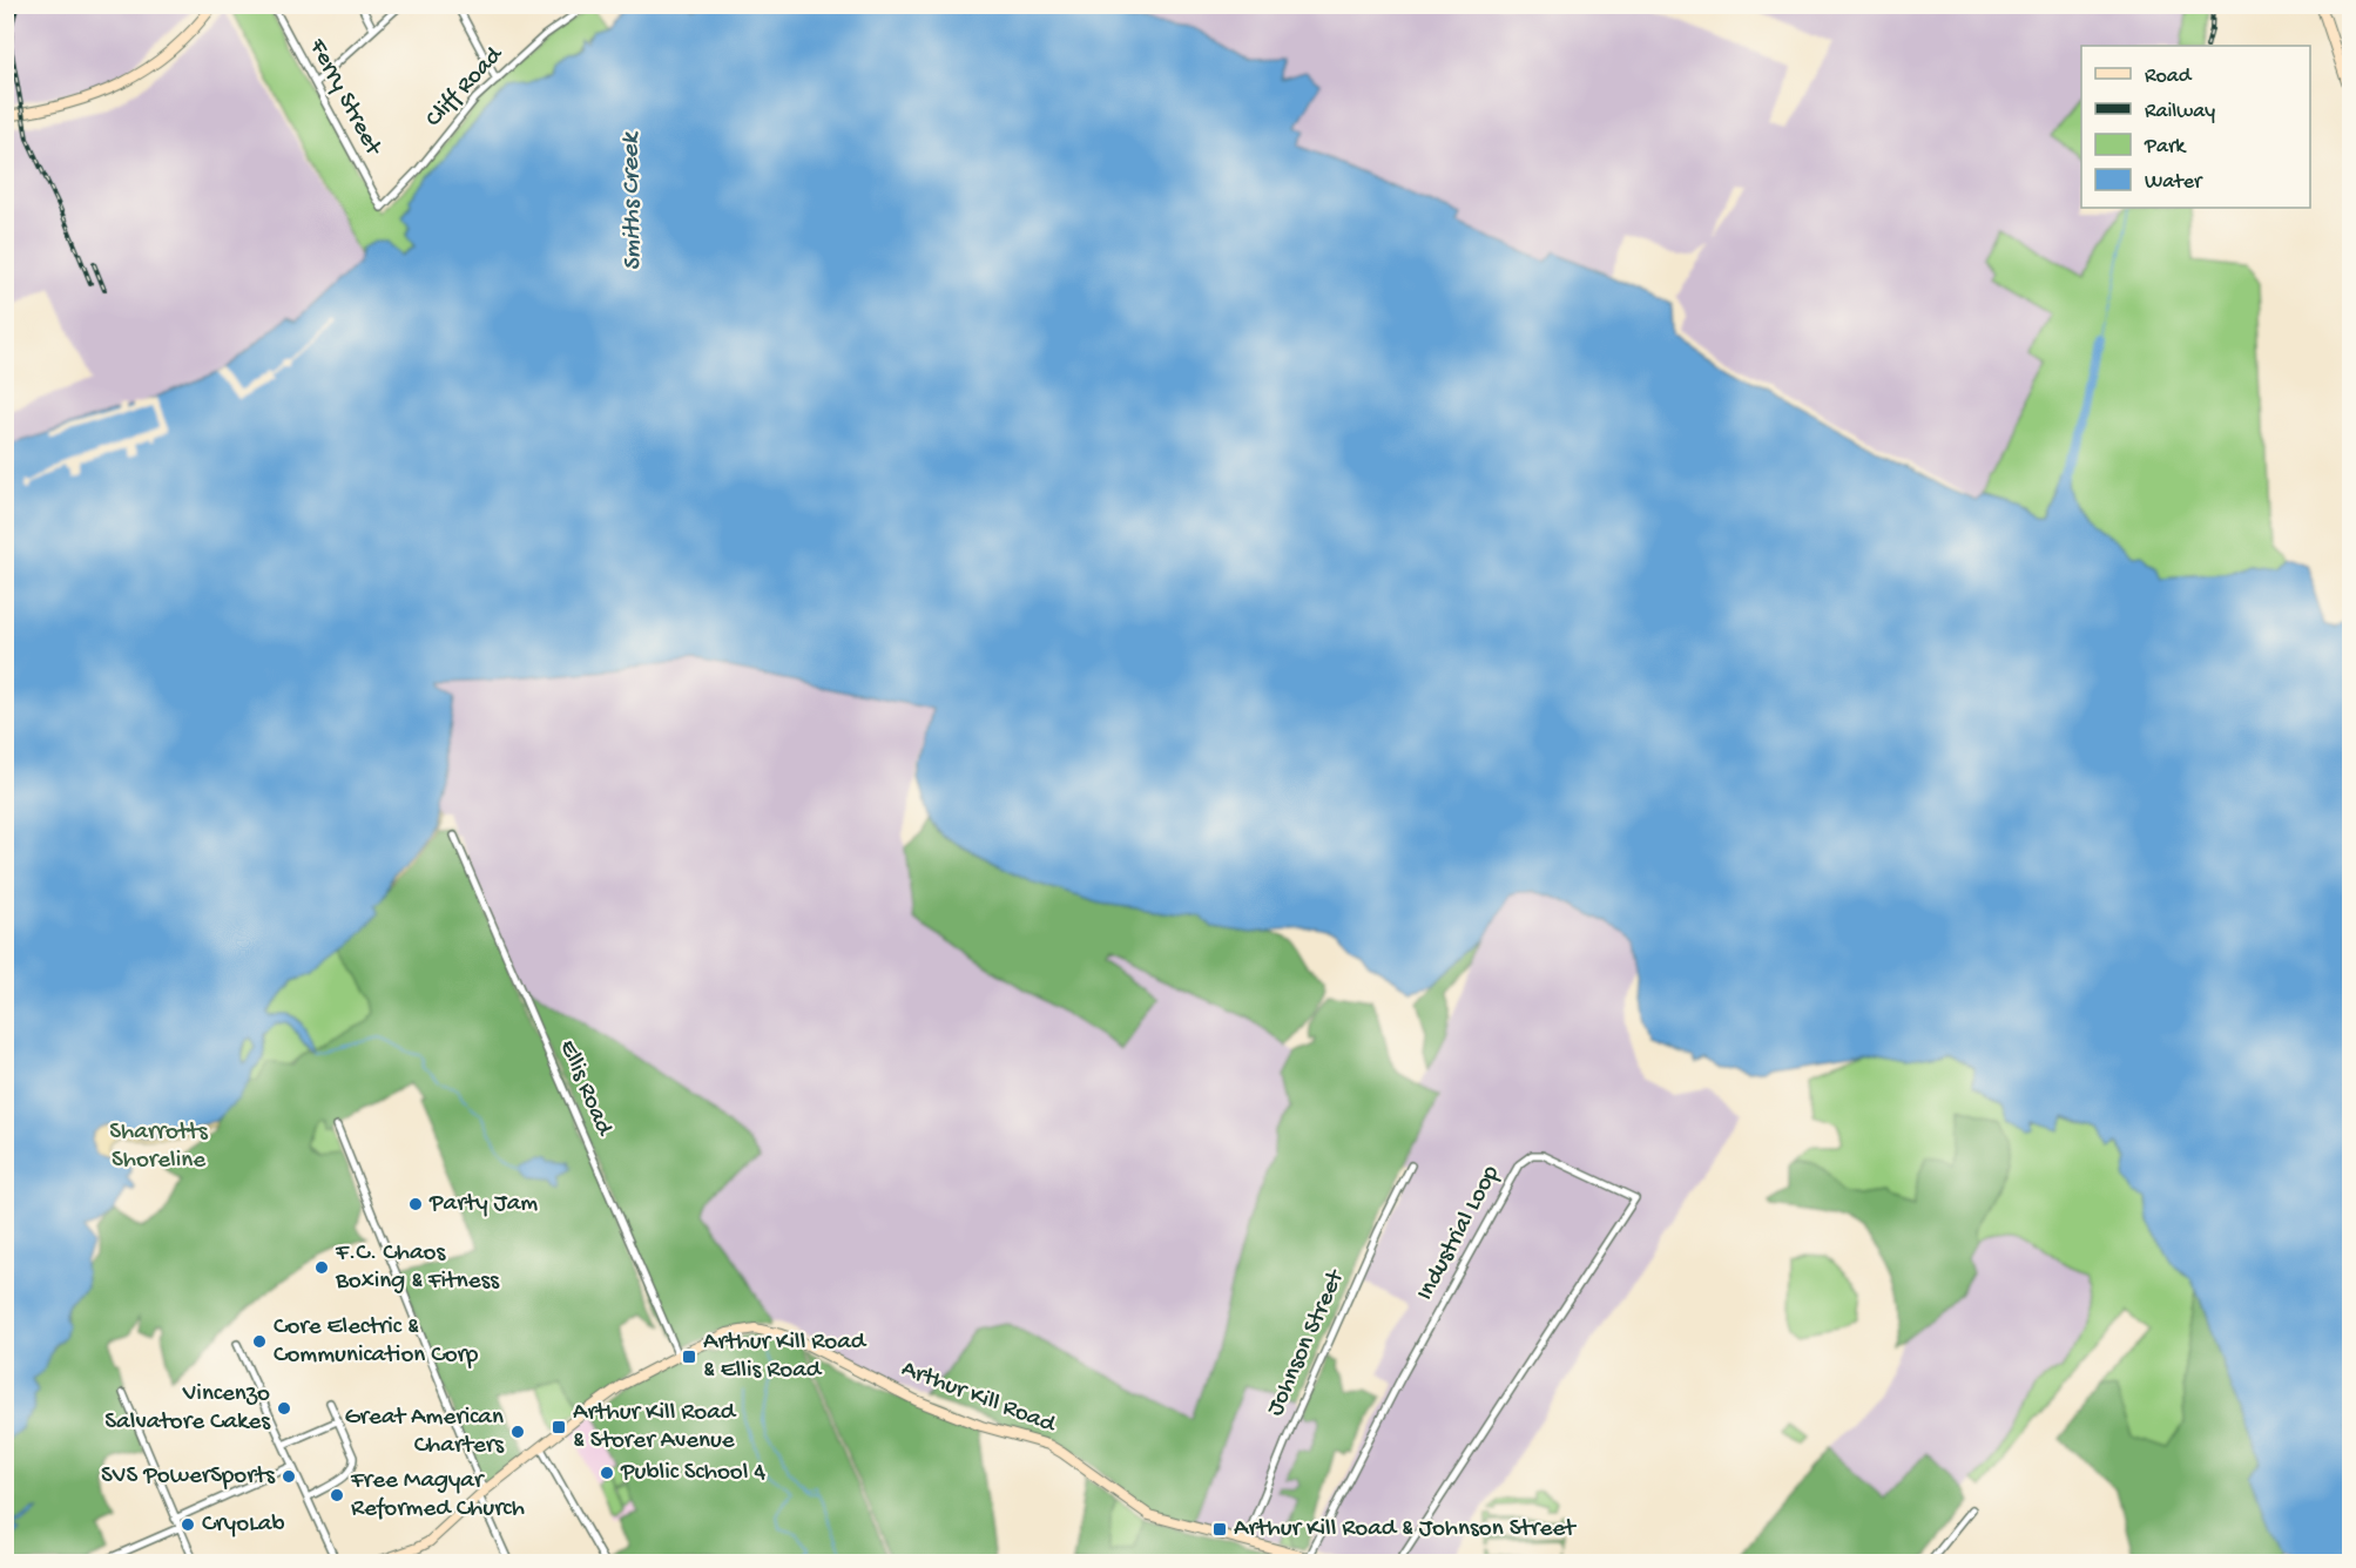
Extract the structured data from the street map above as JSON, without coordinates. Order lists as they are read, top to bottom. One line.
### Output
{"streets":{"street":["Cliff Road","Ferry Street","Ellis Road","Industrial Loop","Johnson Street","Arthur Kill Road"]},"crossings":[["Cliff Road","Ferry Street"],["Ellis Road","Arthur Kill Road"],["Industrial Loop","Arthur Kill Road"],["Johnson Street","Arthur Kill Road"]],"water":["Smiths Creek"],"parks":["Sharrotts Shoreline"],"places":{"other":["Party Jam","F.C. Chaos Boxing & Fitness","Core Electric & Communication Corp","Vincenzo Salvatore Cakes","Great American Charters","Public School 4","SVS PowerSports","Free Magyar Reformed Church","CryoLab"],"transit":["Arthur Kill Road & Ellis Road","Arthur Kill Road & Storer Avenue","Arthur Kill Road & Johnson Street"]},"legend":["Road","Railway","Park","Water"]}
